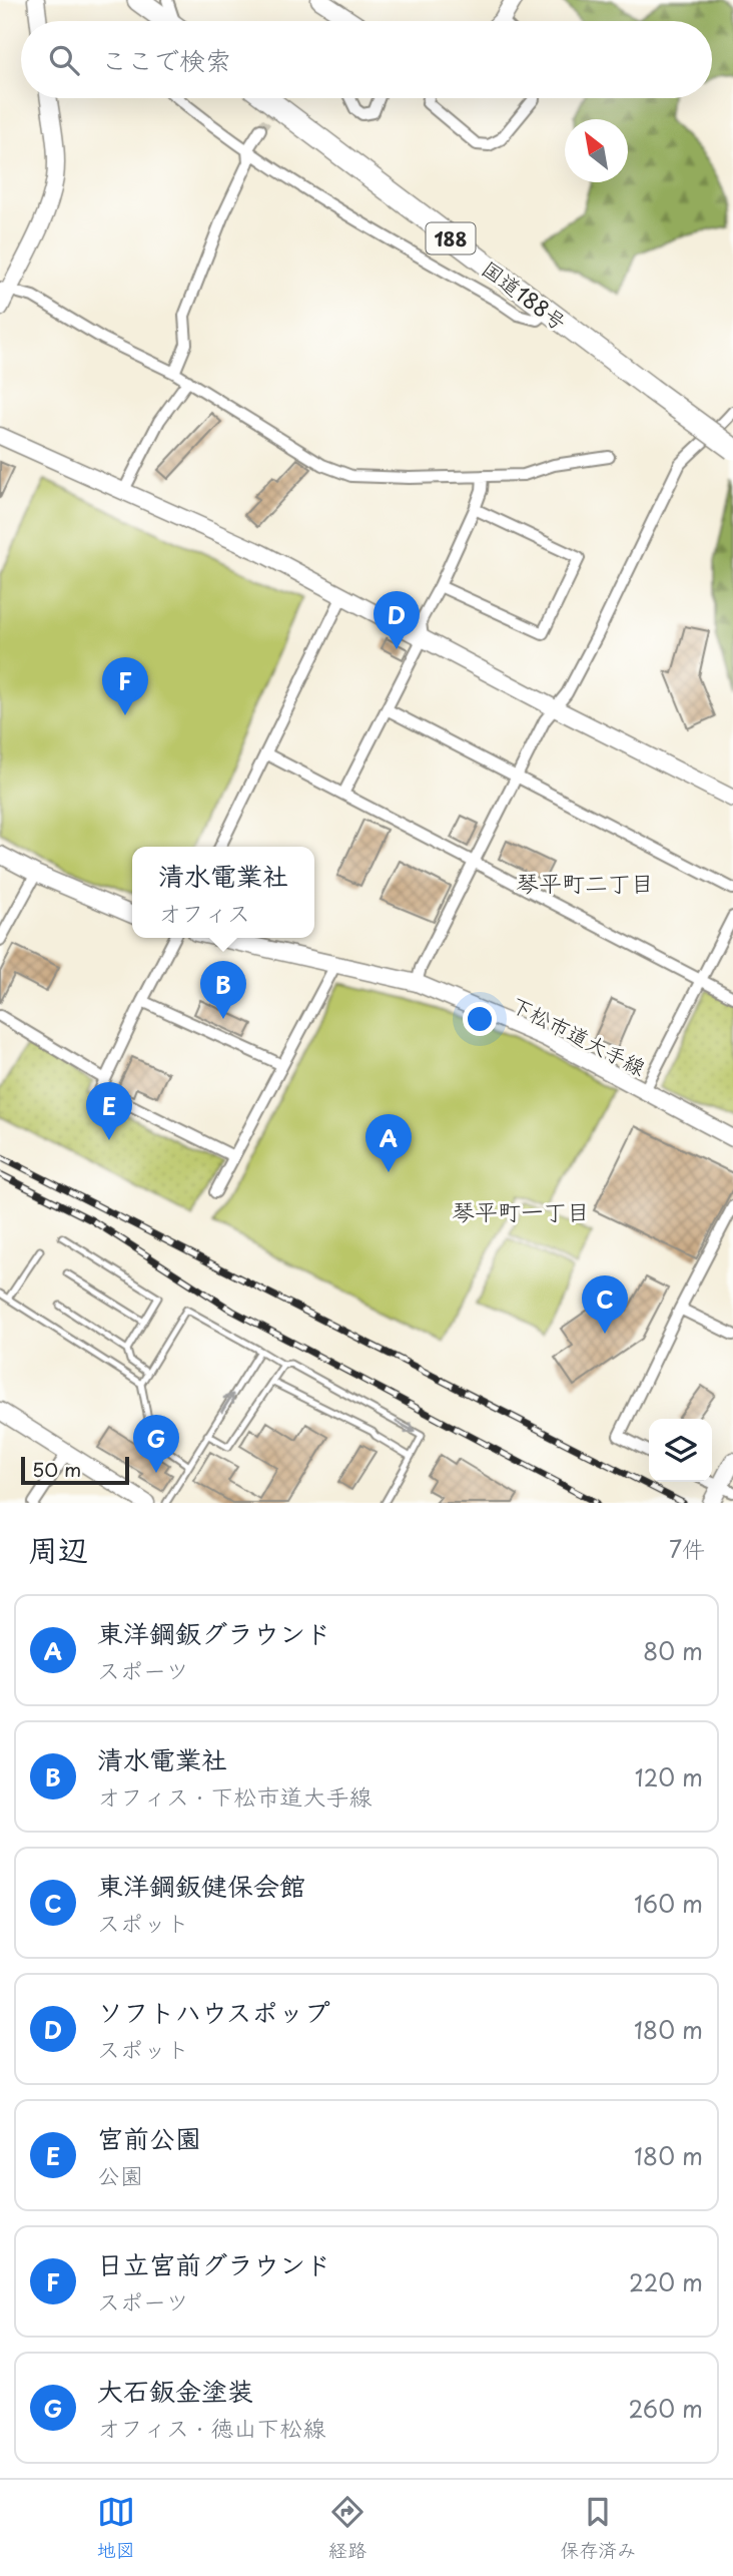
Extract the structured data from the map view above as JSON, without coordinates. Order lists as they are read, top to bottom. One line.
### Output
{"streets":{"highway":["188","国道188号"],"street":["下松市道大手線"]},"districts":["琴平町二丁目","琴平町一丁目"],"scale_bar":"50 m","north":"top left","page":{"search":"ここで検索","pins":["D","F","B","E","A","C","G"],"popup":["清水電業社","オフィス"],"scale":"50 m","heading":["周辺","7件"],"list":[{"mark":"A","name":"東洋鋼鈑グラウンド","note":"スポーツ","value":"80 m"},{"mark":"B","name":"清水電業社","note":"オフィス · 下松市道大手線","value":"120 m"},{"mark":"C","name":"東洋鋼鈑健保会館","note":"スポット","value":"160 m"},{"mark":"D","name":"ソフトハウスポップ","note":"スポット","value":"180 m"},{"mark":"E","name":"宮前公園","note":"公園","value":"180 m"},{"mark":"F","name":"日立宮前グラウンド","note":"スポーツ","value":"220 m"},{"mark":"G","name":"大石鈑金塗装","note":"オフィス · 徳山下松線","value":"260 m"}],"nav":["地図","経路","保存済み"]}}
